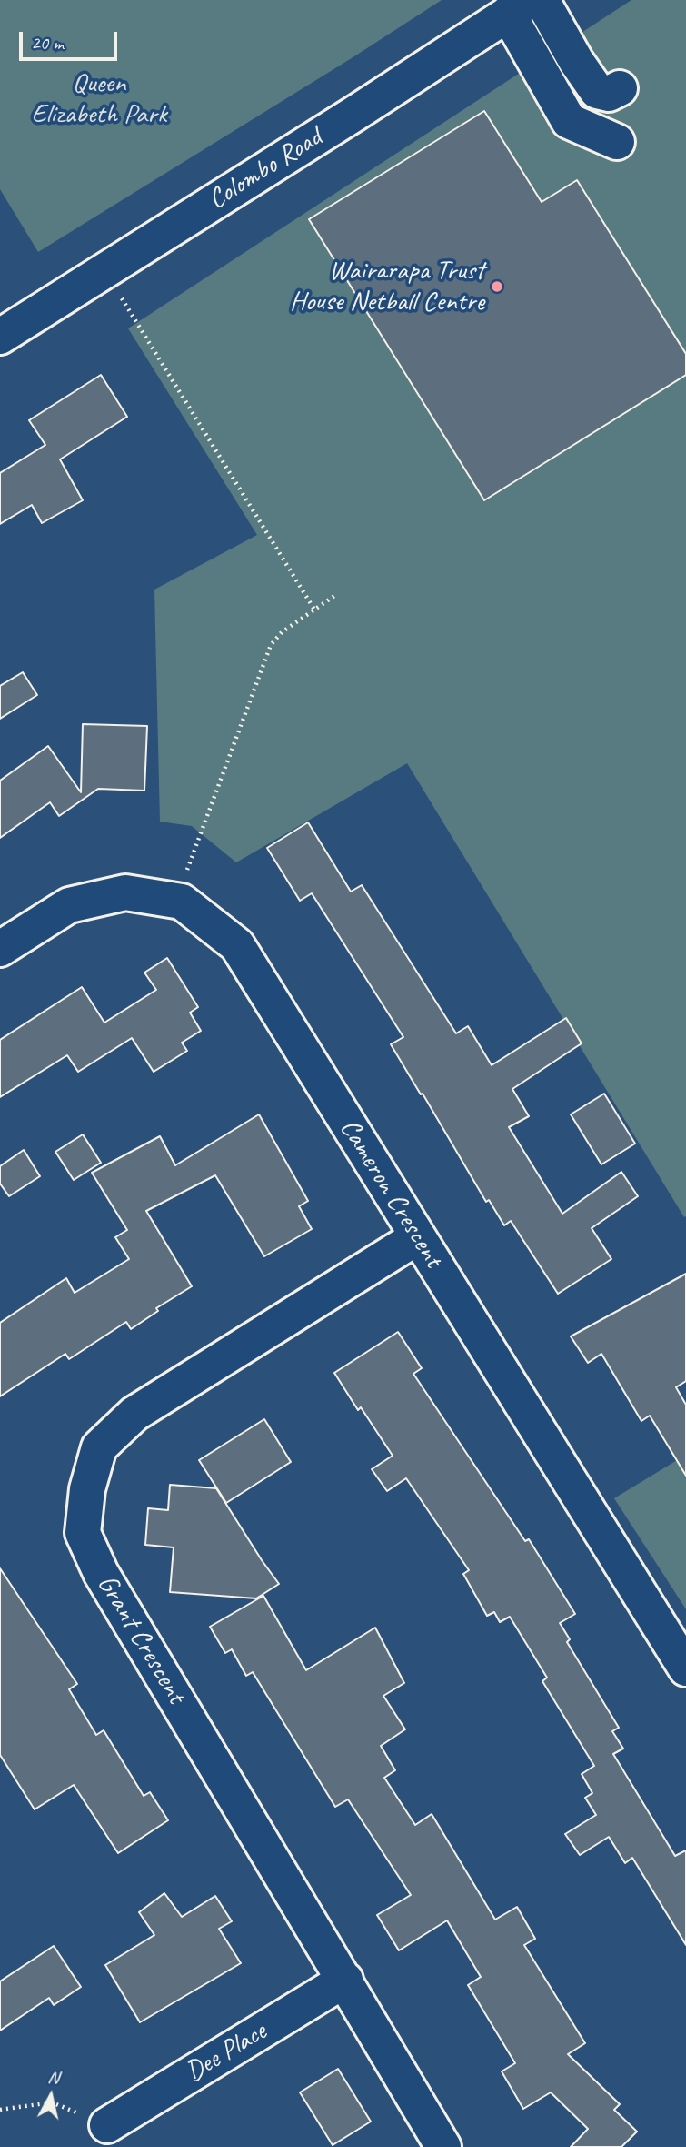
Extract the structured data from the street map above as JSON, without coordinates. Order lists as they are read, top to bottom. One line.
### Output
{"streets":{"street":["Colombo Road","Cameron Crescent","Grant Crescent","Dee Place"]},"crossings":[["Cameron Crescent","Grant Crescent"],["Grant Crescent","Dee Place"]],"parks":["Queen Elizabeth Park"],"places":["Wairarapa Trust House Netball Centre"],"scale_bar":"20 m","north":"top"}
